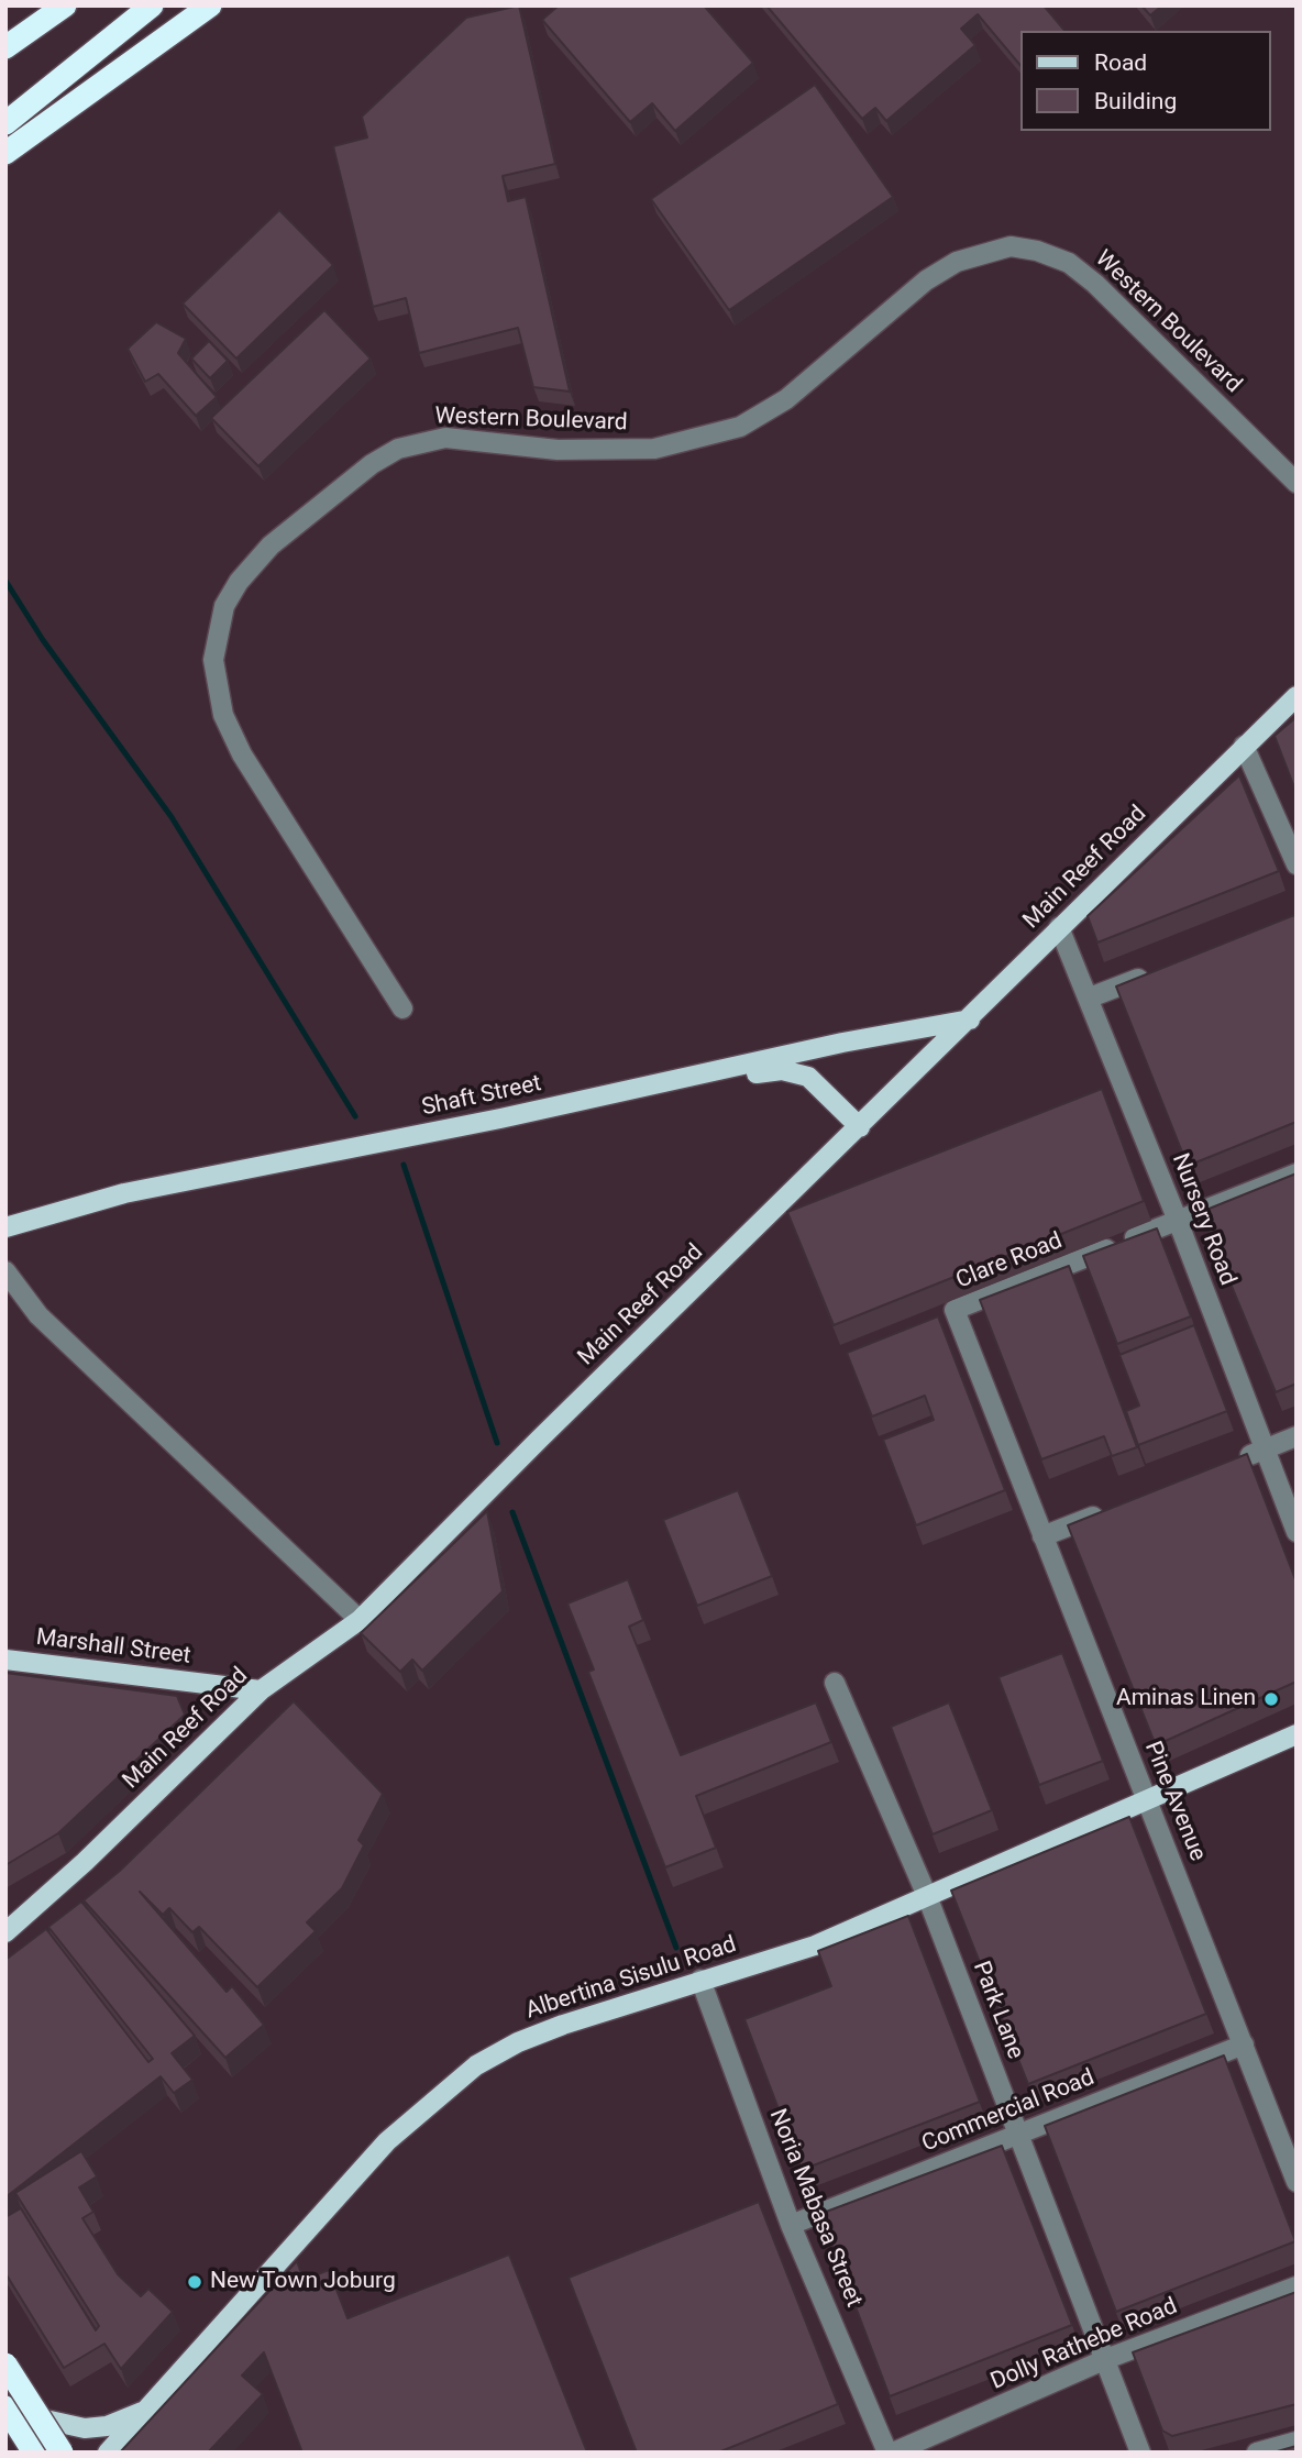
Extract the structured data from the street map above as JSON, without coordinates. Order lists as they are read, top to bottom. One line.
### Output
{"streets":{"main road":["Main Reef Road","Shaft Street","Marshall Street","Albertina Sisulu Road"],"street":["Western Boulevard","Nursery Road","Clare Road","Pine Avenue","Park Lane","Commercial Road","Noria Mabasa Street","Dolly Rathebe Road"]},"crossings":[["Main Reef Road","Shaft Street"],["Main Reef Road","Nursery Road"],["Main Reef Road","Marshall Street"],["Nursery Road","Clare Road"],["Clare Road","Pine Avenue"],["Pine Avenue","Albertina Sisulu Road"],["Pine Avenue","Commercial Road"],["Albertina Sisulu Road","Park Lane"],["Albertina Sisulu Road","Noria Mabasa Street"],["Park Lane","Commercial Road"],["Park Lane","Dolly Rathebe Road"],["Commercial Road","Noria Mabasa Street"],["Noria Mabasa Street","Dolly Rathebe Road"]],"places":["Aminas Linen","New Town Joburg"],"legend":["Road","Building"]}
